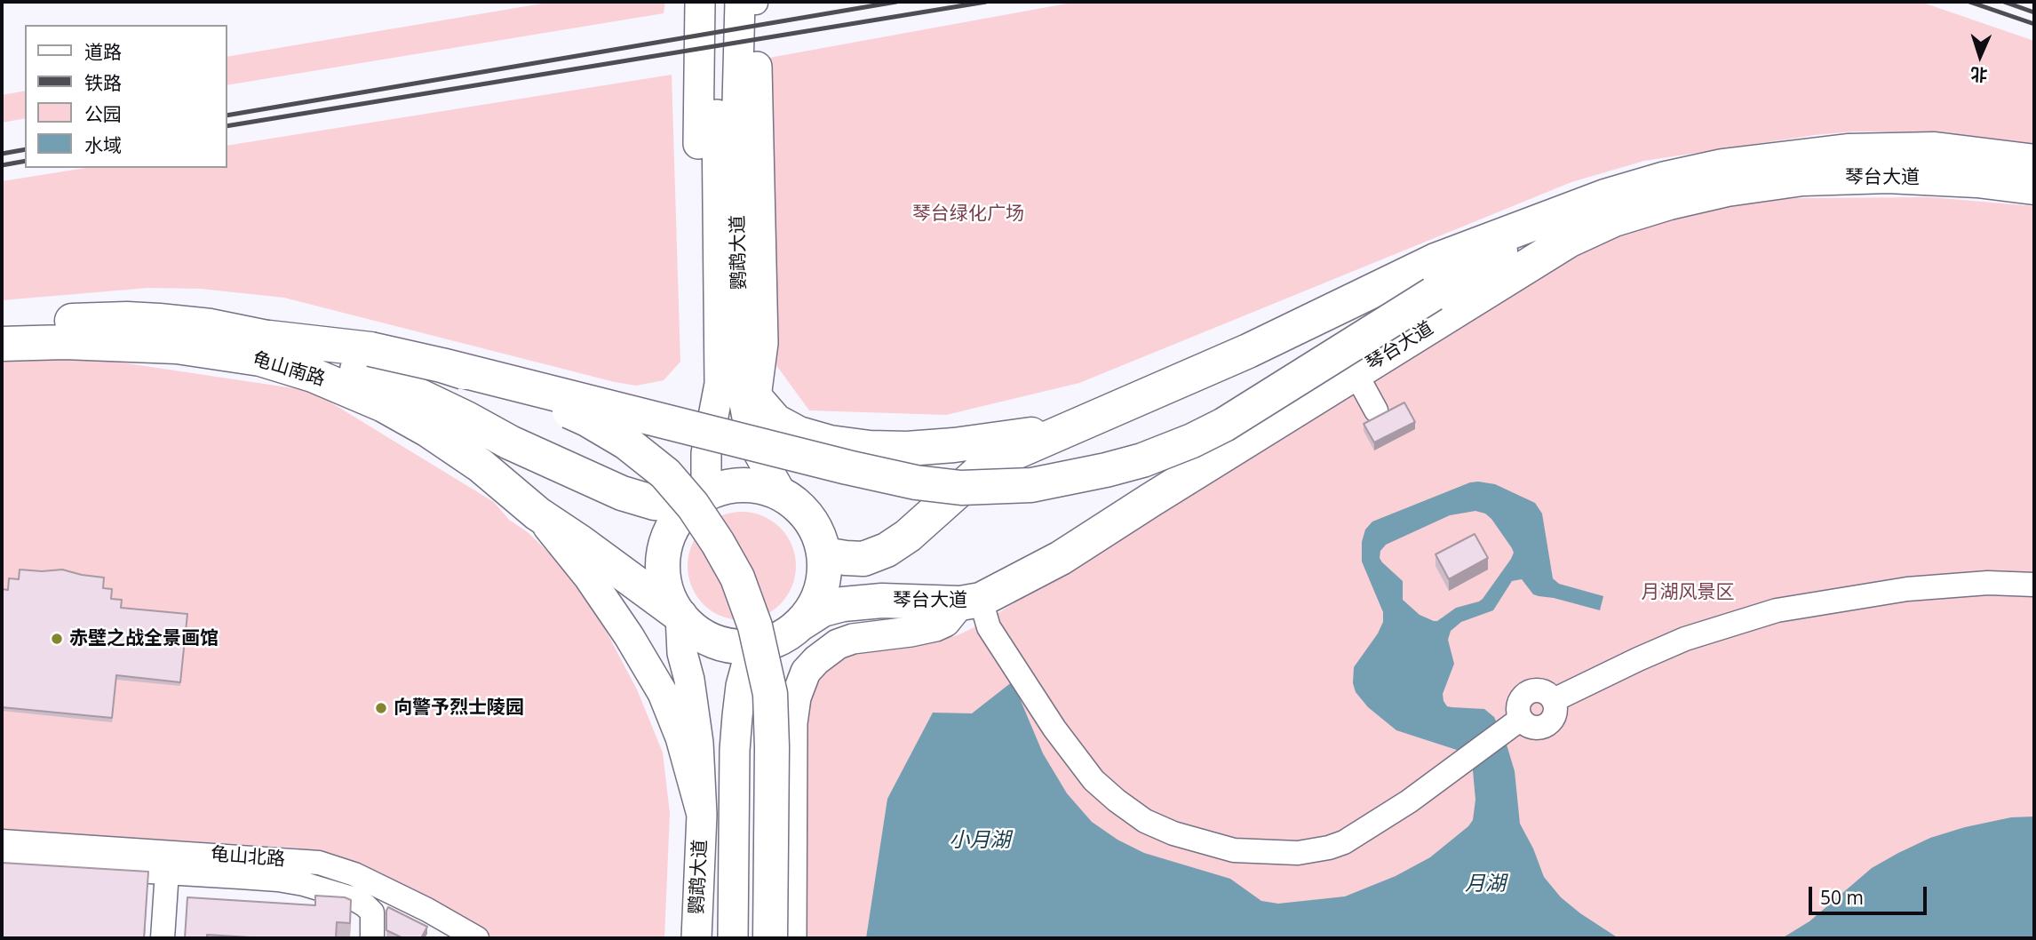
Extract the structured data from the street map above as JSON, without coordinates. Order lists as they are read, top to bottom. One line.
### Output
{"streets":{"highway":["琴台大道","龟山南路"],"main road":["鹦鹉大道"],"street":["龟山北路"]},"crossings":[["琴台大道","鹦鹉大道"],["琴台大道","龟山南路"],["鹦鹉大道","龟山南路"]],"water":["小月湖","月湖"],"parks":["琴台绿化广场","月湖风景区"],"places":["赤壁之战全景画馆","向警予烈士陵园"],"legend":["道路","铁路","公园","水域"],"scale_bar":"50 m","north":"bottom"}
